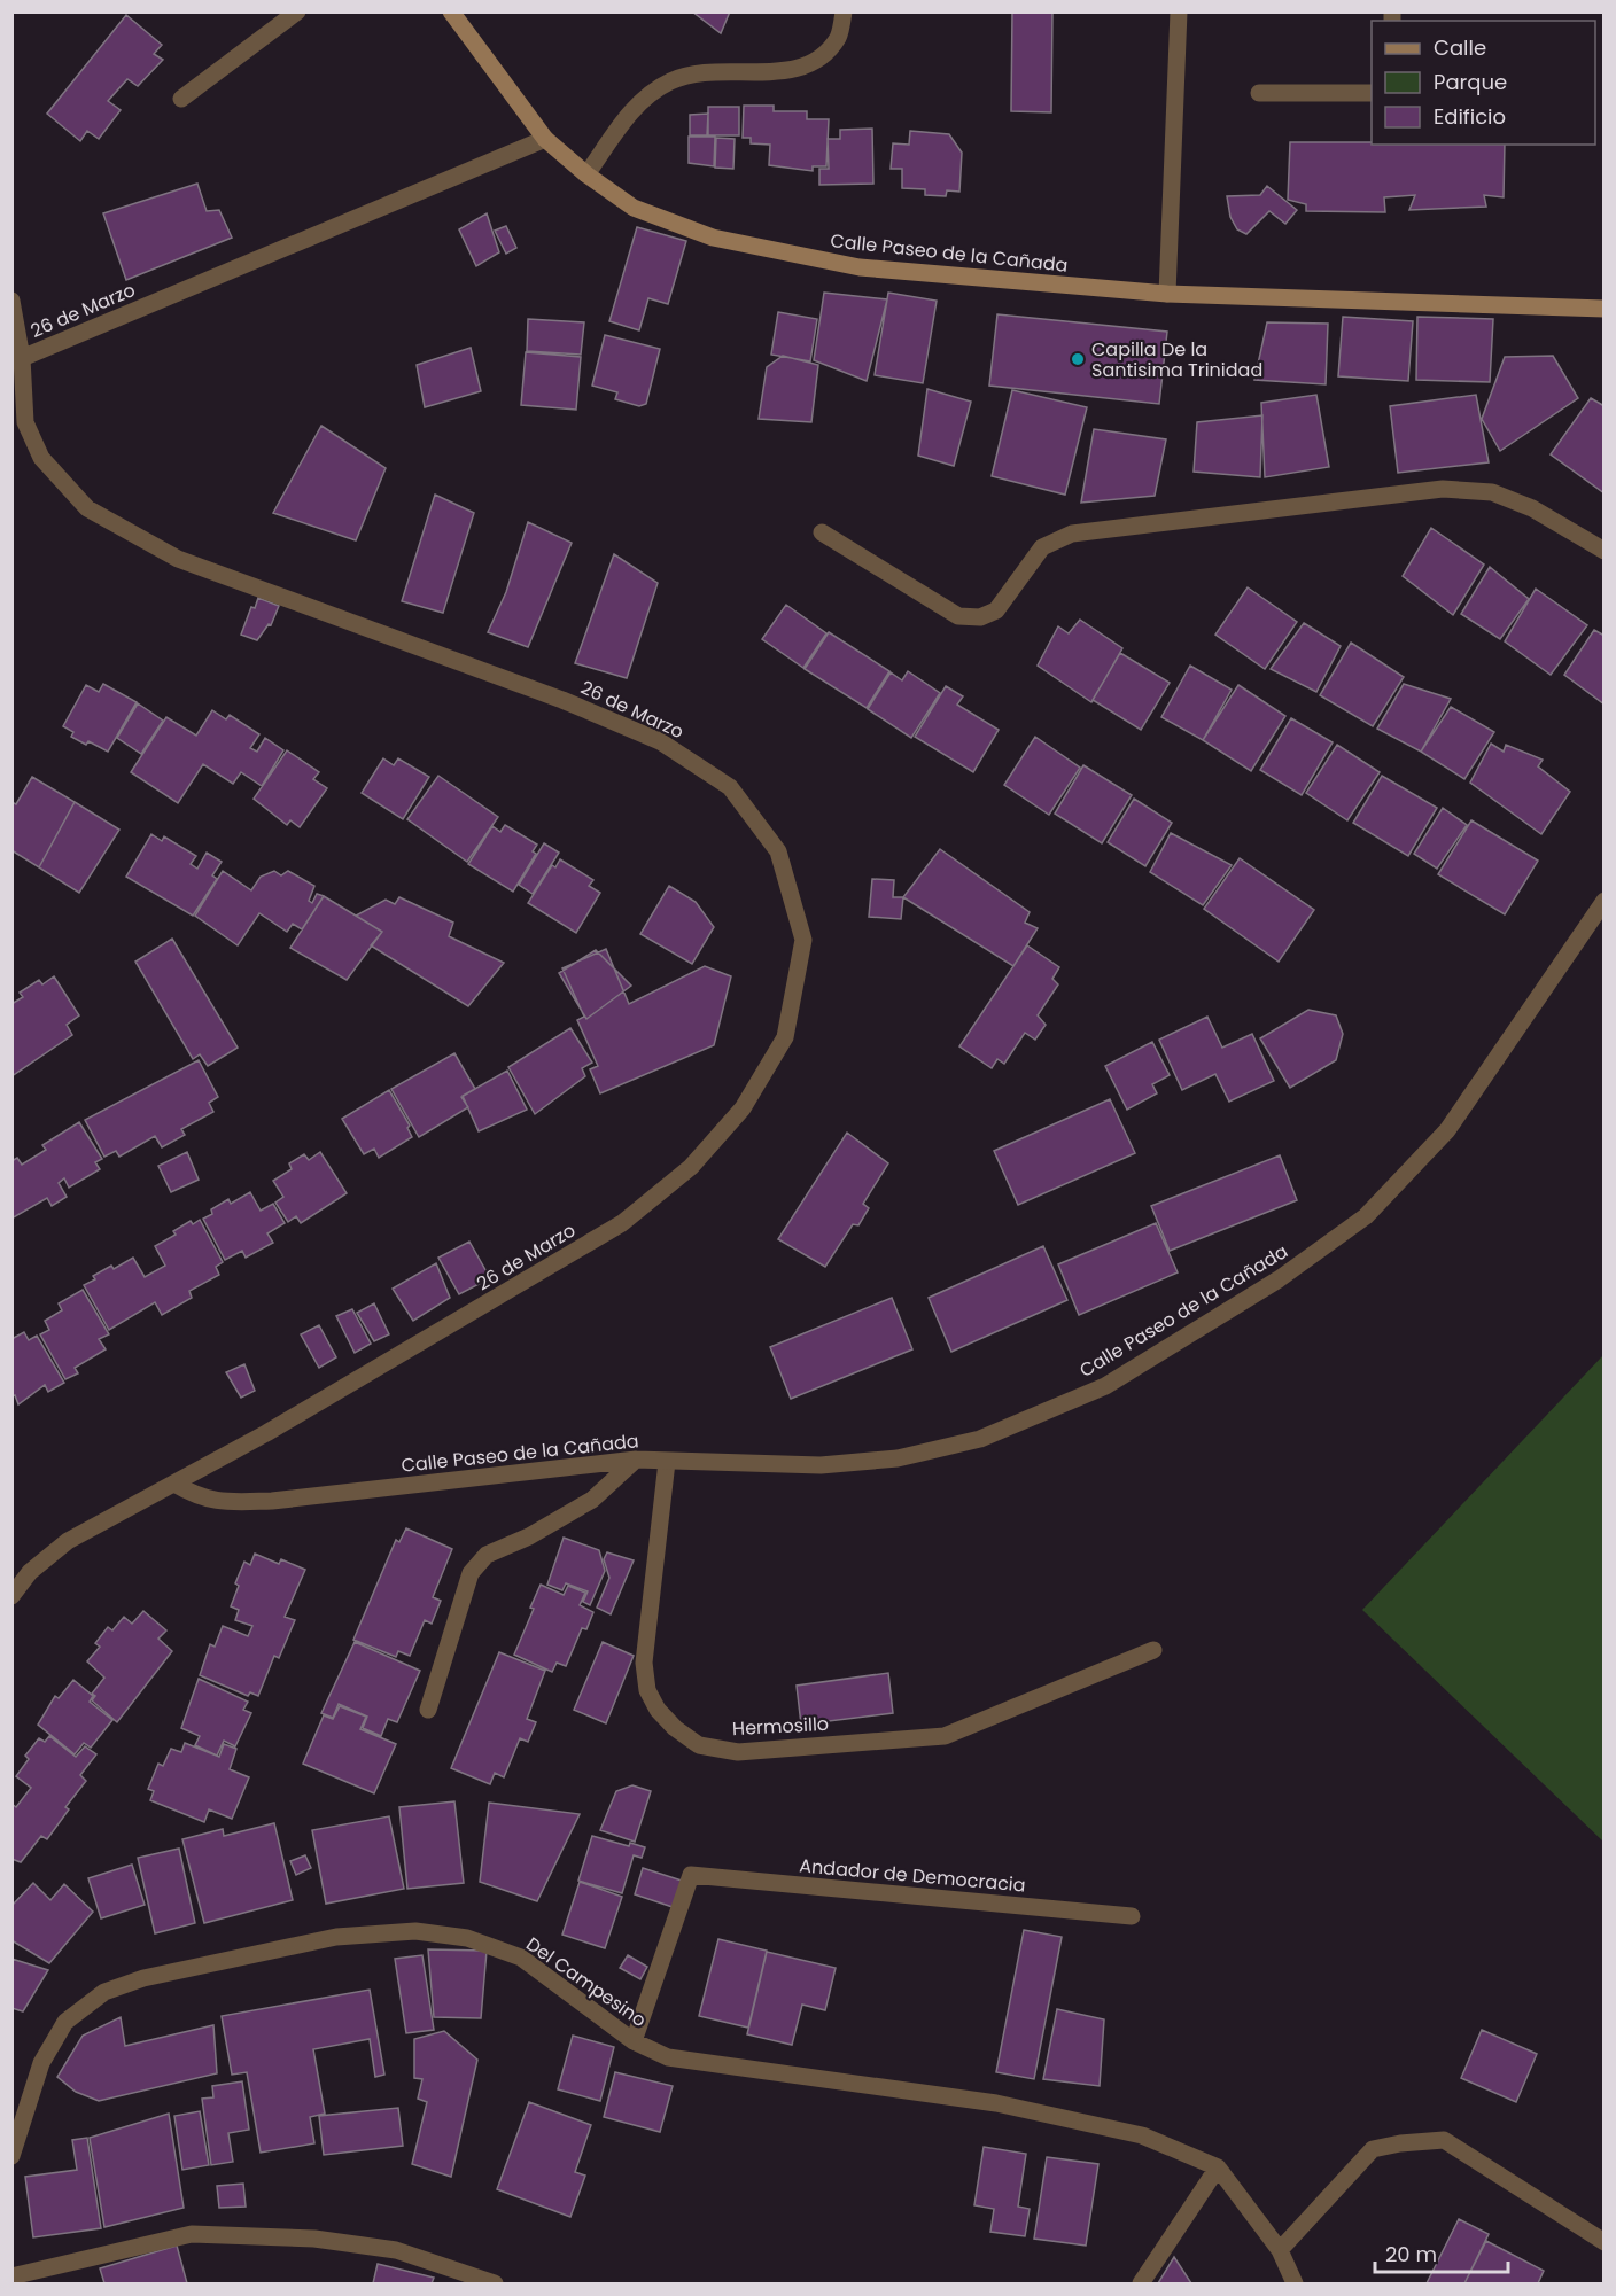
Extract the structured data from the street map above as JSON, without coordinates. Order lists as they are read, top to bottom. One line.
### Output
{"streets":{"street":["Calle Paseo de la Cañada","26 de Marzo","Hermosillo","Andador de Democracia","Del Campesino"]},"crossings":[["Calle Paseo de la Cañada","26 de Marzo"],["Calle Paseo de la Cañada","Hermosillo"],["Andador de Democracia","Del Campesino"]],"places":["Capilla De la Santisima Trinidad"],"legend":["Calle","Parque","Edificio"],"scale_bar":"20 m"}
